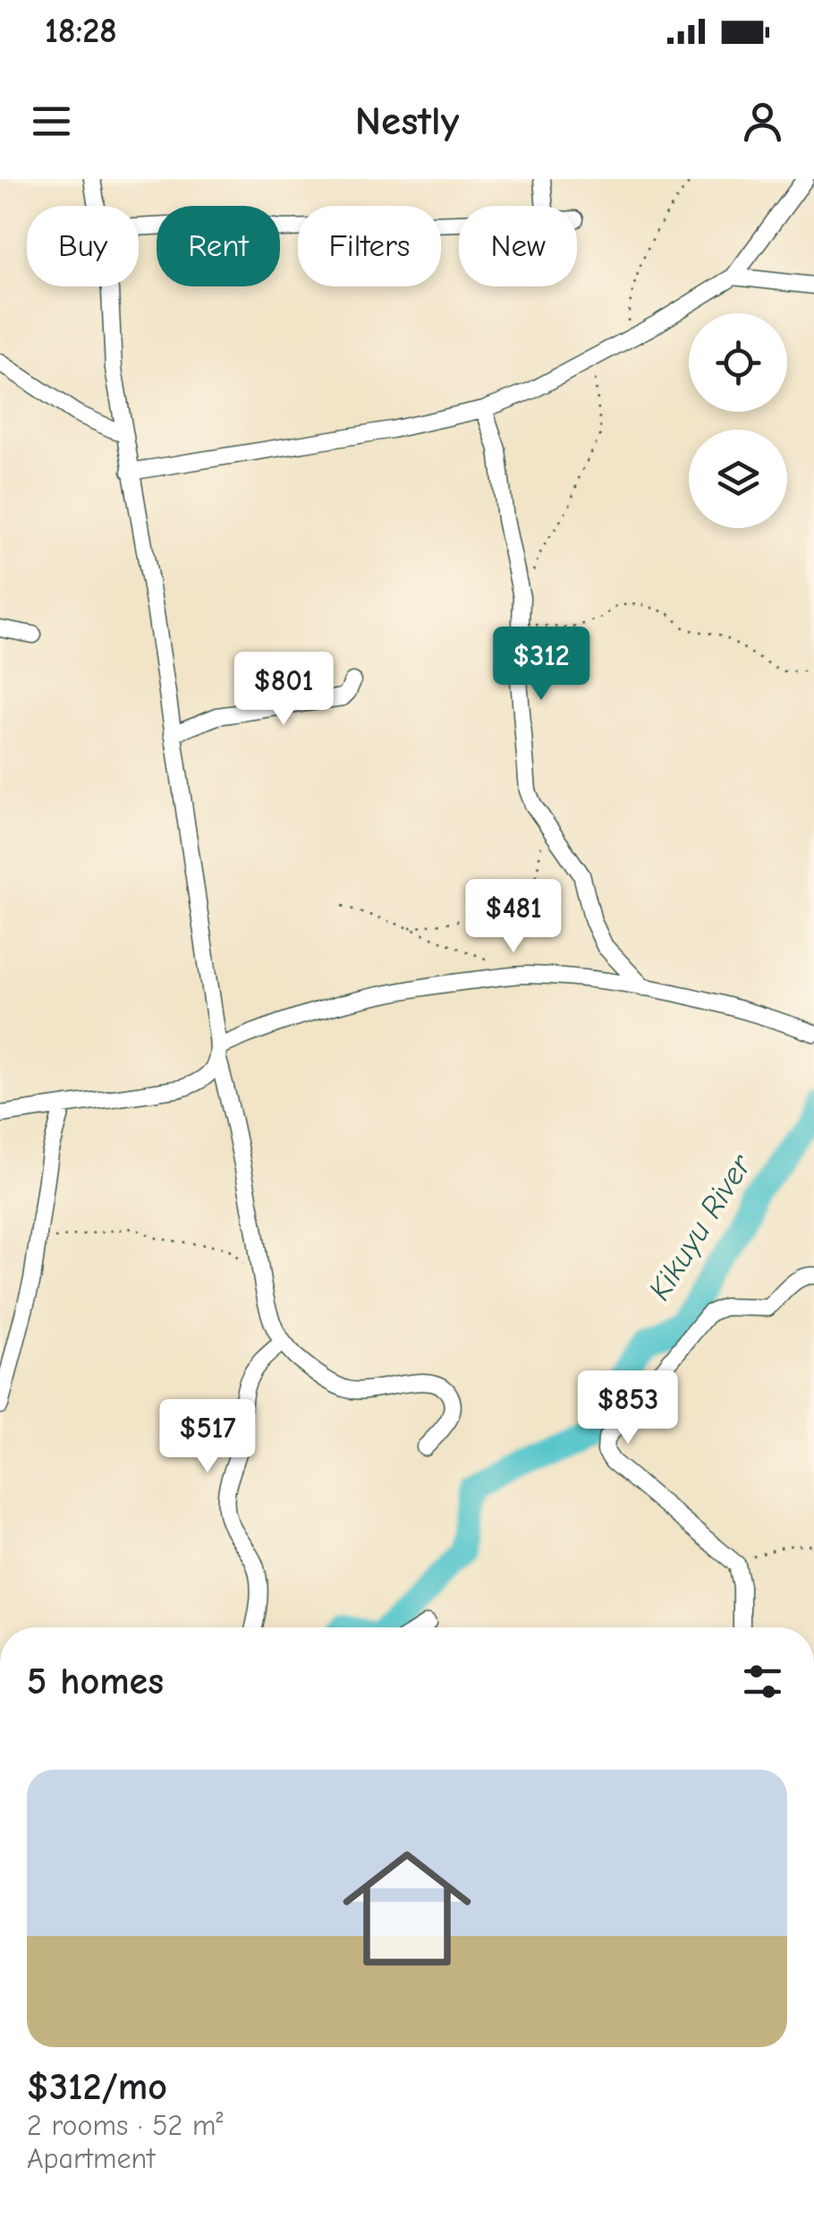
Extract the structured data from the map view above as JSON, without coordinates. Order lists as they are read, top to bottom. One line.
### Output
{"water":["Kikuyu River"],"page":{"status":"18:28","header":"Nestly","chip":["Buy","Rent","Filters","New"],"price":["$312","$801","$481","$853","$517"],"heading":"5 homes","list":[{"name":"$312/mo","note":"2 rooms · 52 m² · Apartment"}]}}
